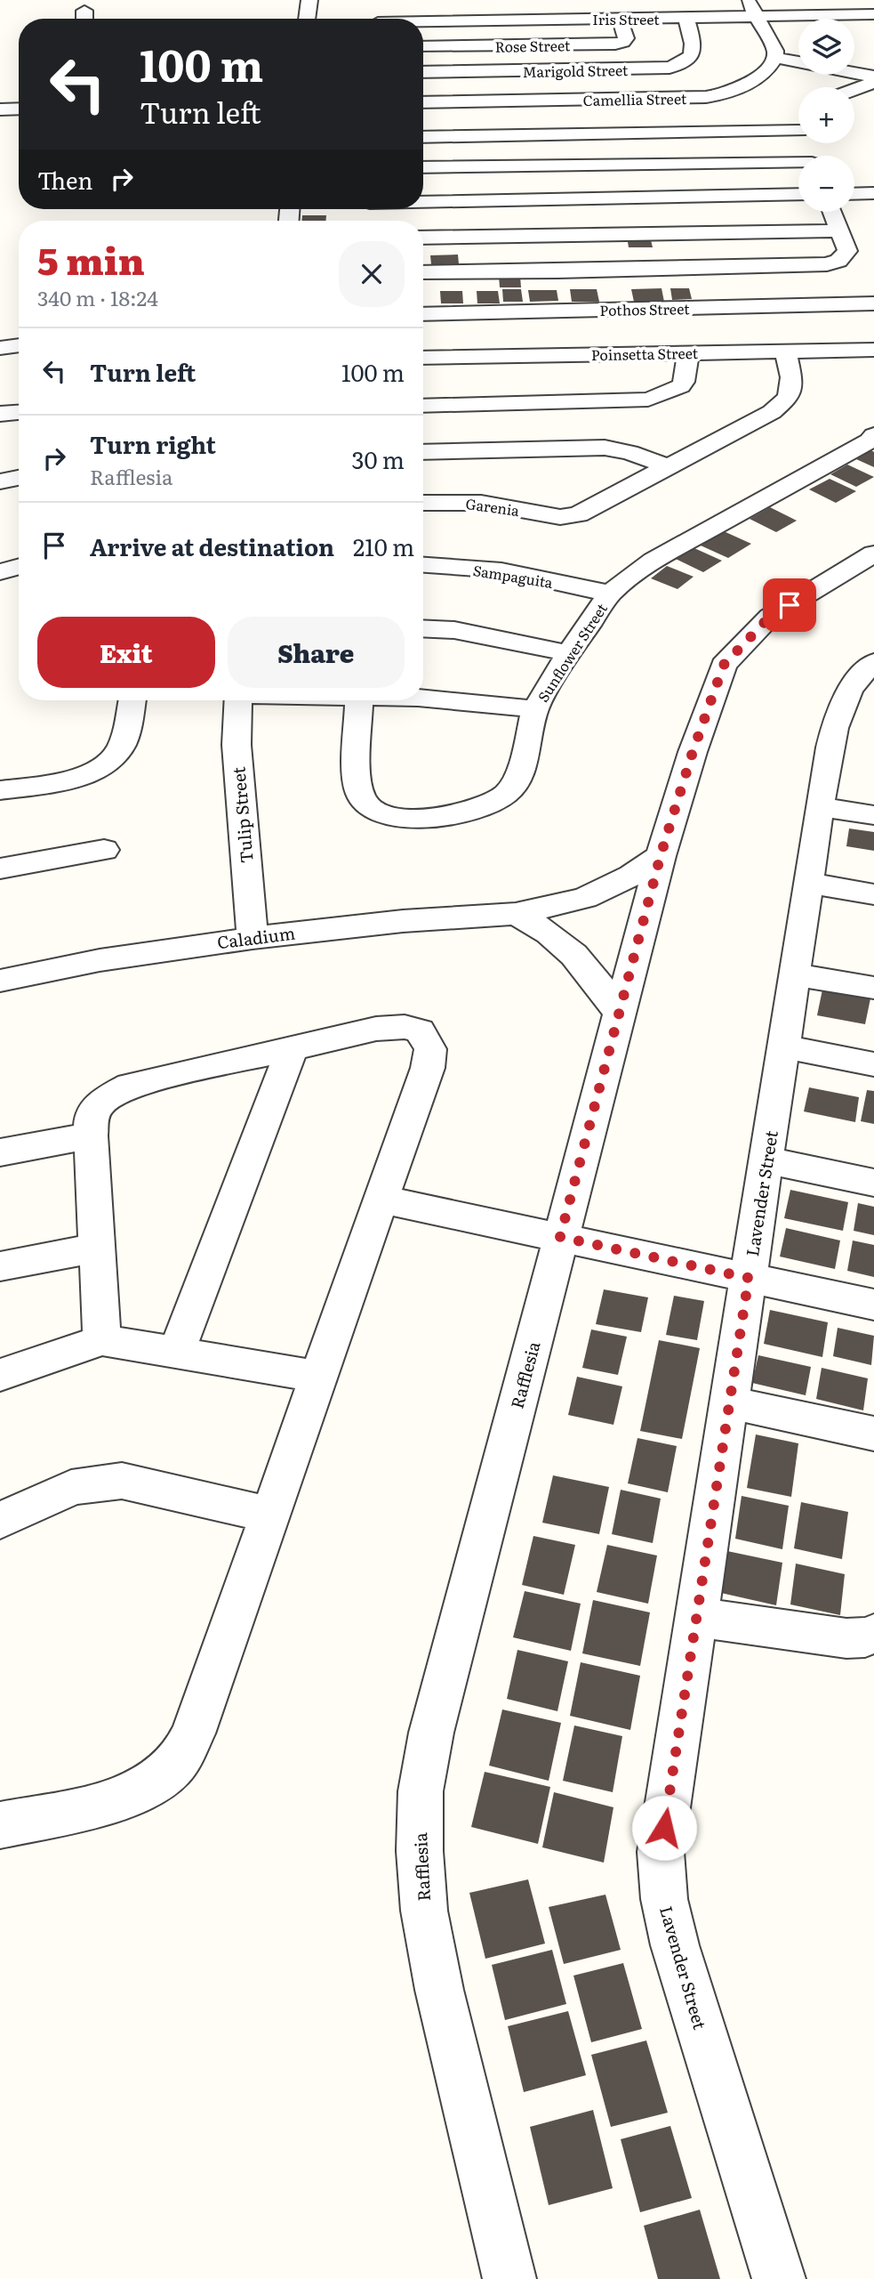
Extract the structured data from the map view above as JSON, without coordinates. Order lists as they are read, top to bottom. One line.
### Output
{"streets":{"street":["Iris Street","Rose Street","Marigold Street","Camellia Street","Pothos Street","Poinsetta Street","Garenia","Sampaguita","Sunflower Street","Tulip Street","Caladium","Lavender Street","Rafflesia"]},"crossings":[["Iris Street","Rose Street"],["Iris Street","Marigold Street"],["Sampaguita","Sunflower Street"],["Tulip Street","Caladium"],["Caladium","Rafflesia"]],"page":{"map_buttons":["+","−"],"turn":["100 m","Turn left"],"then":"Then","heading":["5 min","340 m · 18:24"],"list":[{"name":"Turn left","value":"100 m"},{"name":"Turn right","note":"Rafflesia","value":"30 m"},{"name":"Arrive at destination","value":"210 m"}],"buttons":["Exit","Share"]}}
